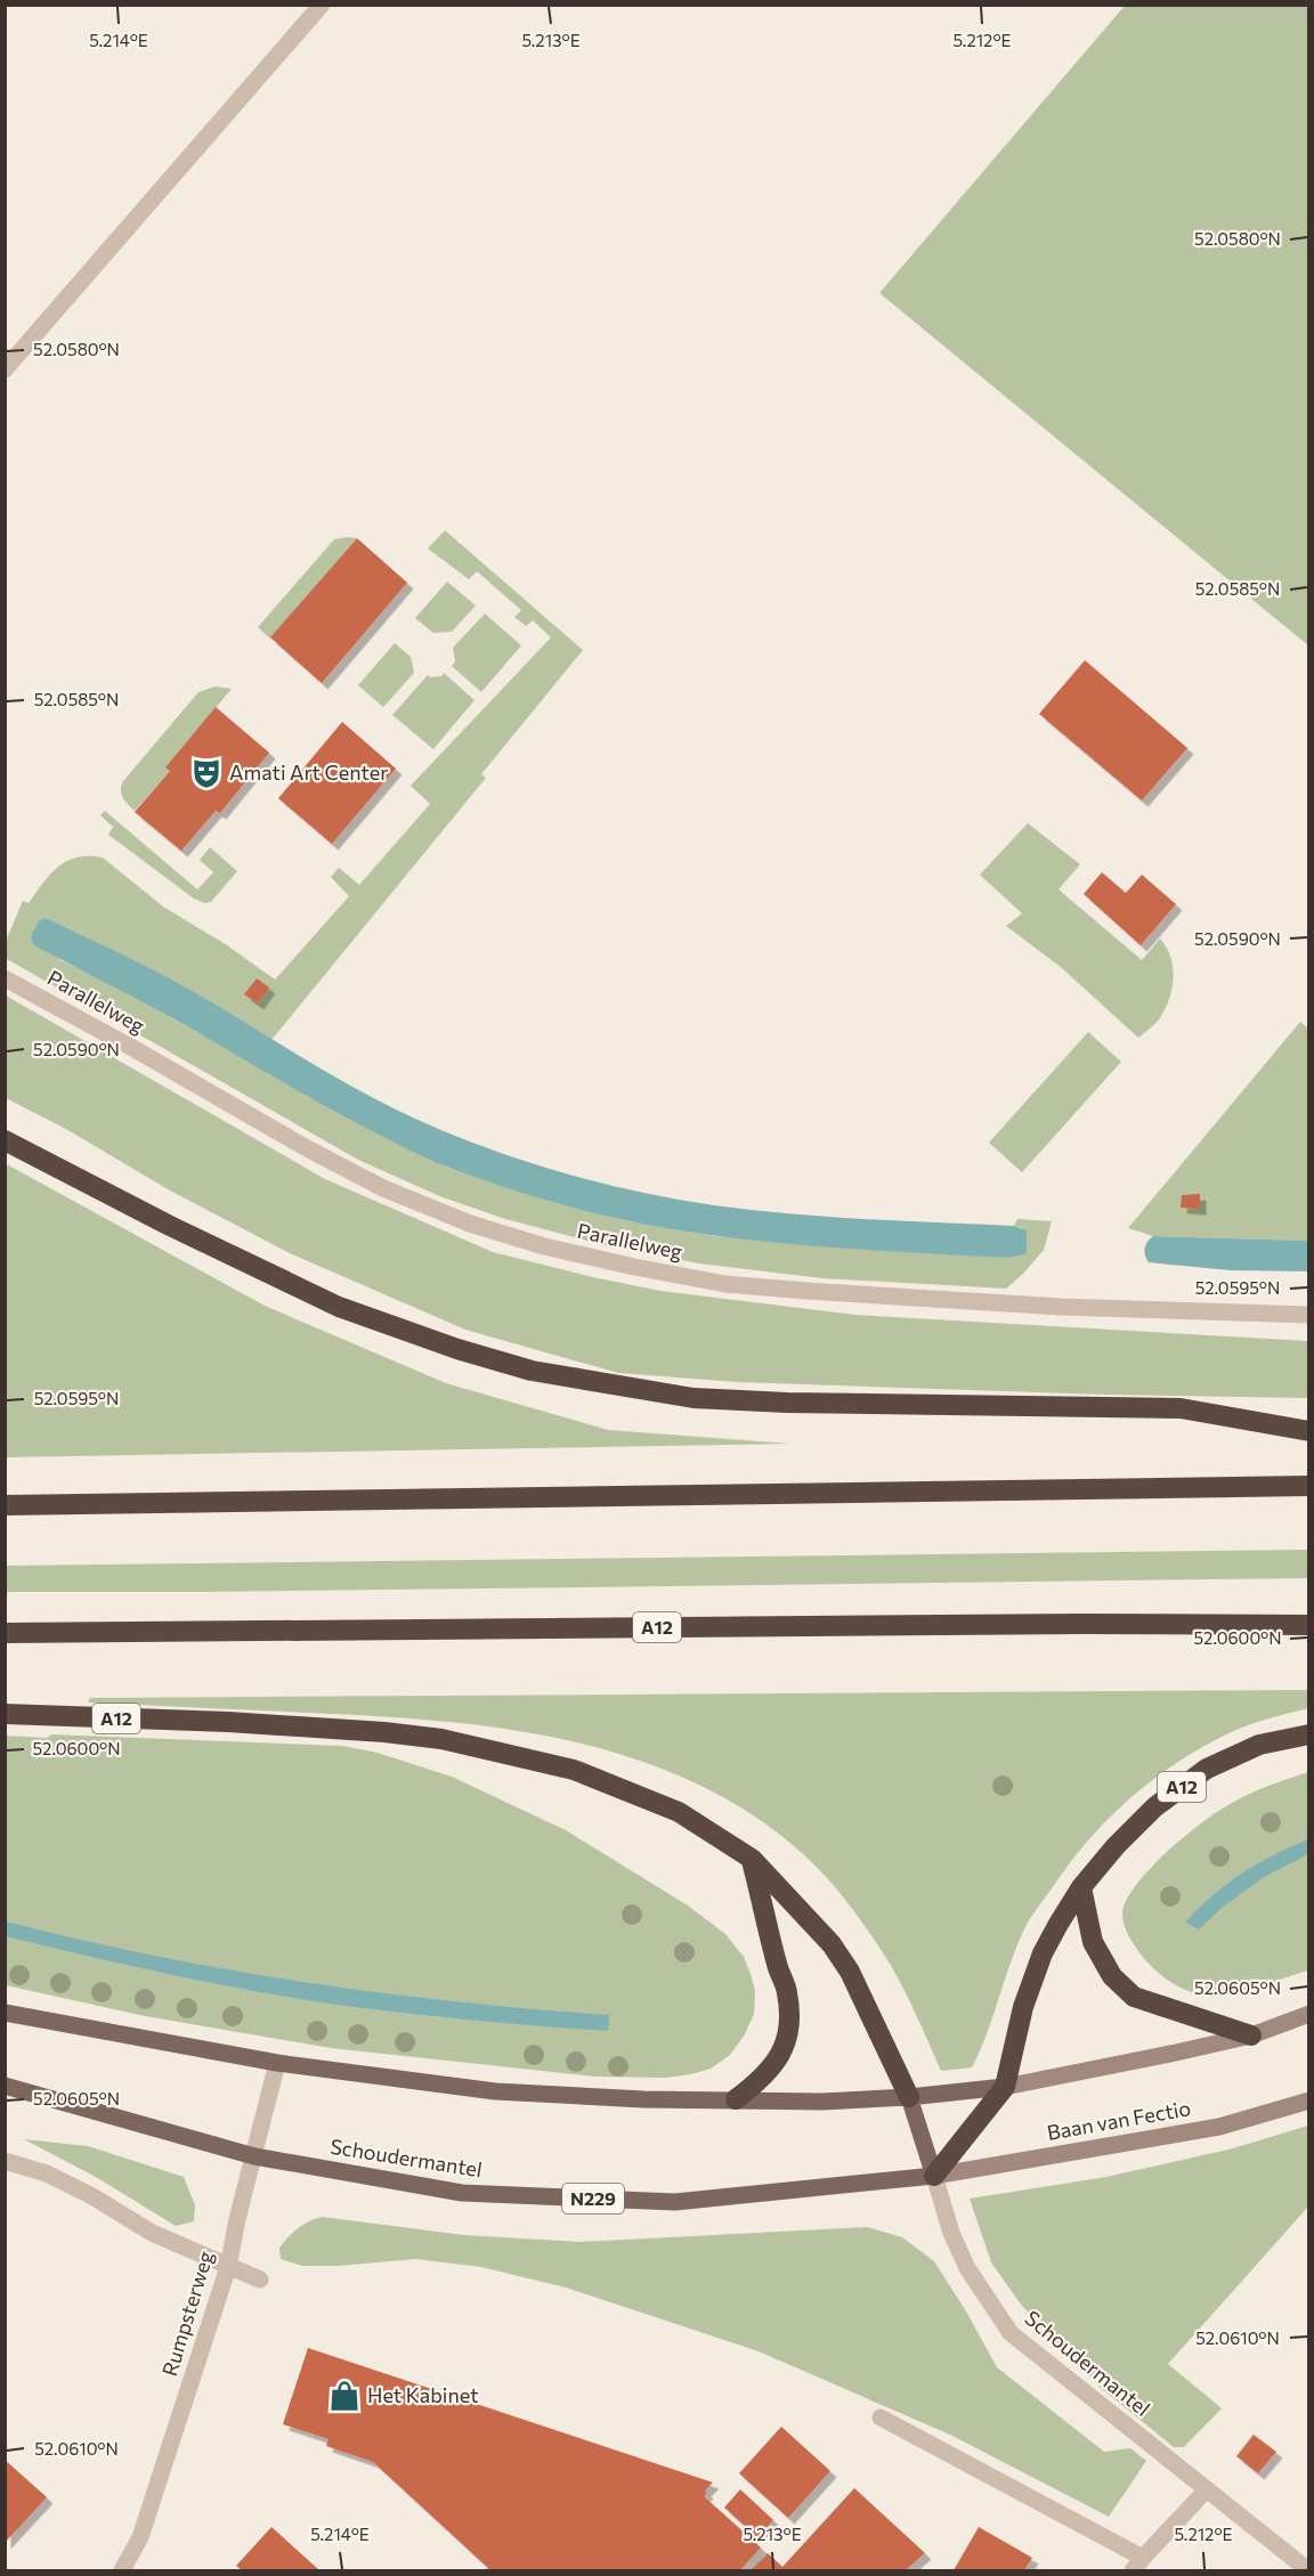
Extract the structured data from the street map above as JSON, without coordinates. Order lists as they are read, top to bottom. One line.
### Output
{"streets":{"highway":["A12"],"main road":["Baan van Fectio","Schoudermantel","N229"],"street":["Parallelweg","Rumpsterweg"]},"crossings":[["A12","Baan van Fectio"],["A12","Schoudermantel"],["Baan van Fectio","Schoudermantel"],["Schoudermantel","Rumpsterweg"]],"places":{"theatre":["Amati Art Center"],"shop":["Het Kabinet"]},"coordinates":["5.214°E","5.213°E","5.212°E","52.0580°N","52.0585°N","52.0590°N","52.0595°N","52.0600°N","52.0605°N","52.0610°N"]}
